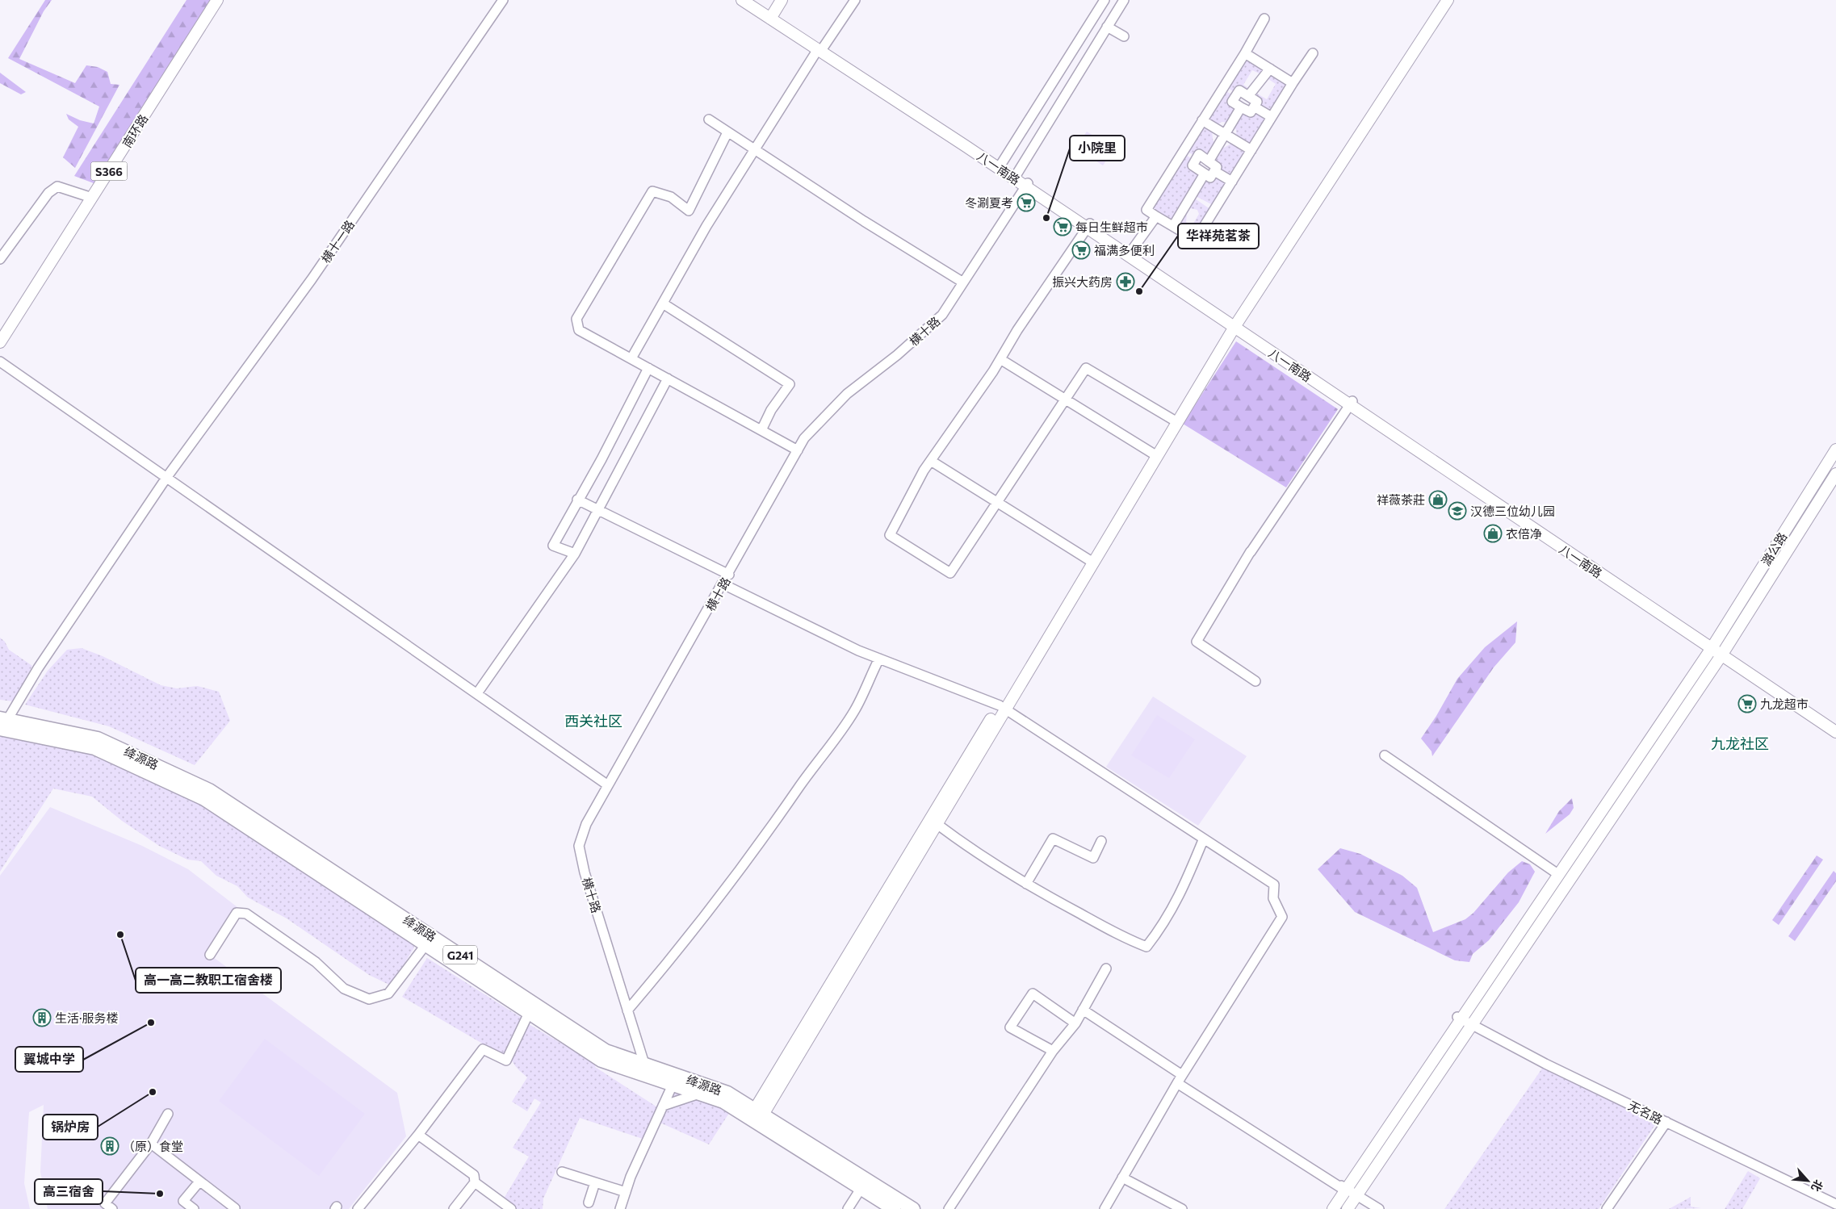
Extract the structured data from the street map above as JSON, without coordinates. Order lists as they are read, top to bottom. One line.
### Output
{"streets":{"highway":["绛源路","G241"],"main road":["南环路","八一南路","S366","潞公路"],"street":["横十一路","横十路","无名路"]},"crossings":[["八一南路","横十路"],["八一南路","潞公路"],["横十一路","绛源路"],["横十路","绛源路"],["潞公路","无名路"]],"districts":["西关社区","九龙社区"],"places":{"supermarket":["冬涮夏考","每日生鲜超市","福满多便利","九龙超市"],"other":["小院里","华祥苑茗茶","高一高二教职工宿舍楼","翼城中学","锅炉房","高三宿舍"],"pharmacy":["振兴大药房"],"shop":["祥薇茶莊","衣倍净"],"school or university":["汉德三位幼儿园"],"building":["生活·服务楼","（原）食堂"]},"north":"bottom right"}
